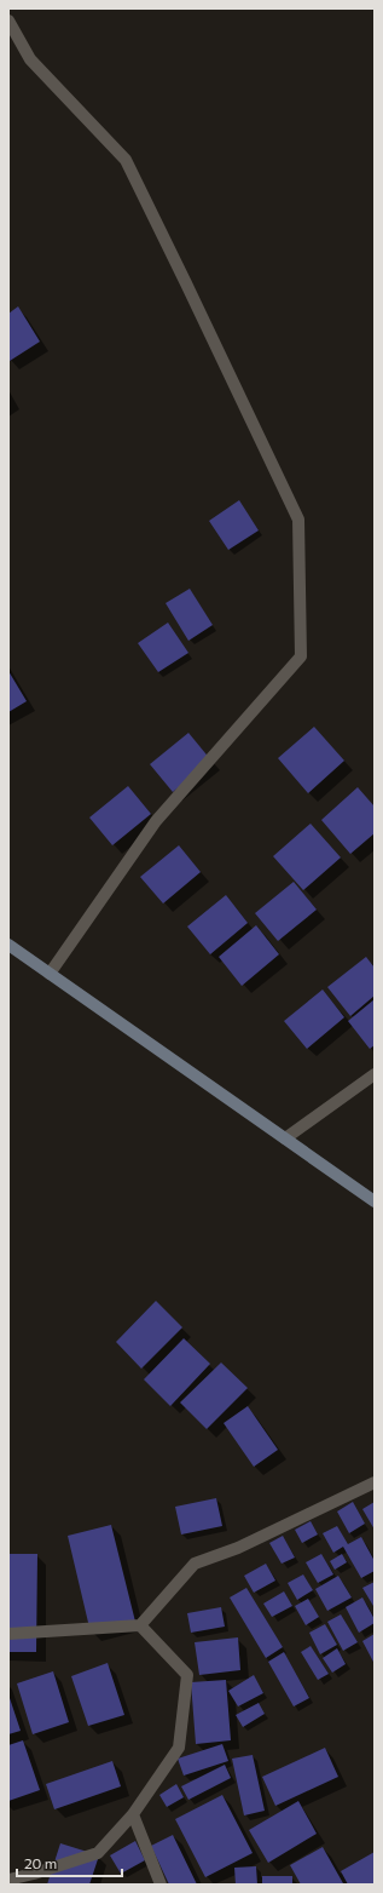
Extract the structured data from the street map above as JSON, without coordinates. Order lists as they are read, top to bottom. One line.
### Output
{"scale_bar":"20 m"}
